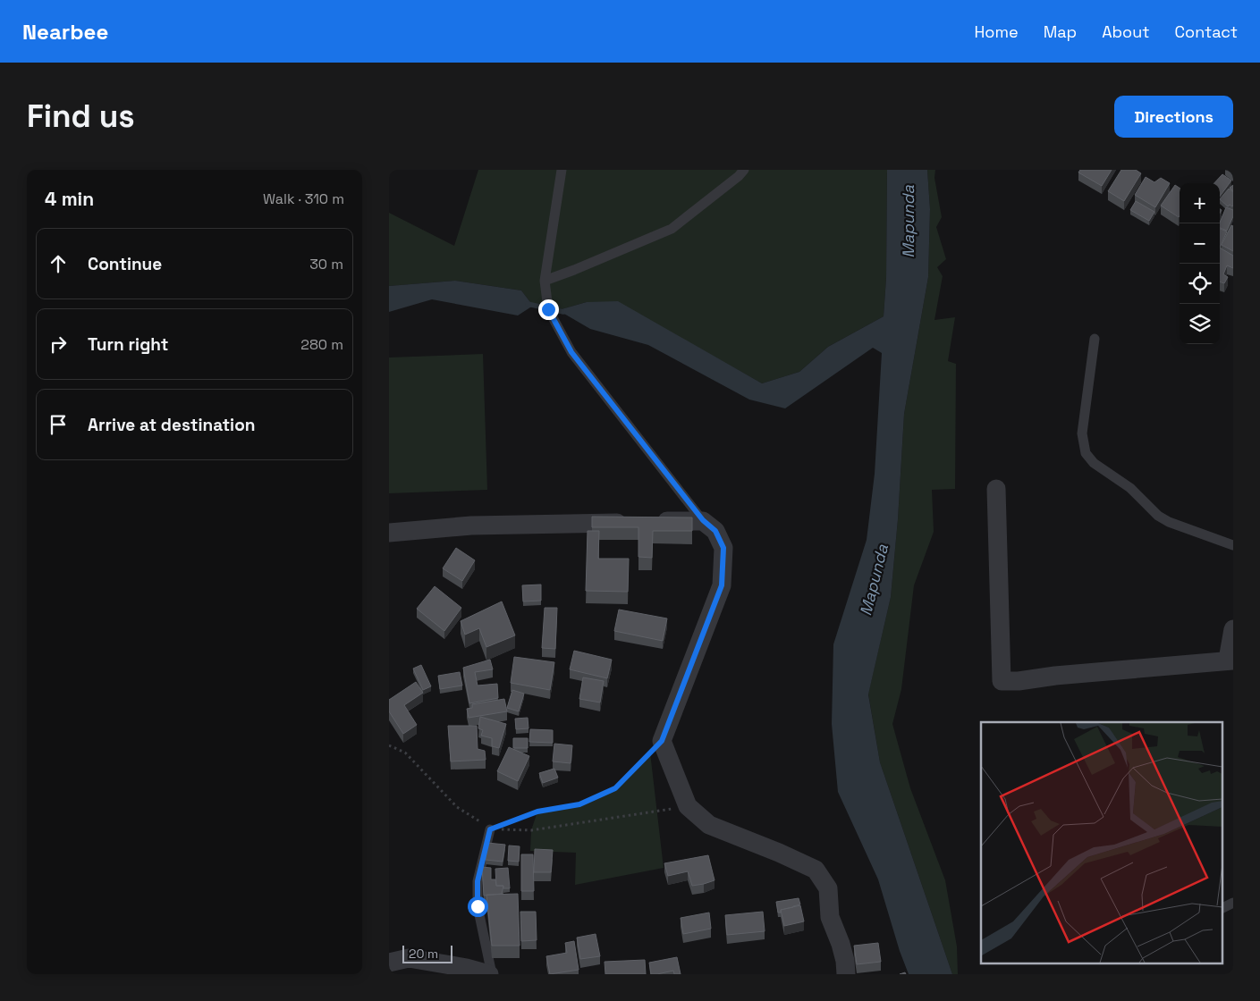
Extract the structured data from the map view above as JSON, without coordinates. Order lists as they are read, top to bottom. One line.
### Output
{"water":["Mapunda"],"scale_bar":"20 m","page":{"header":"Nearbee","nav":["Home","Map","About","Contact"],"buttons":"Directions","title":"Find us","heading":["4 min","Walk · 310 m"],"map_buttons":["+","−"],"list":[["Continue","30 m"],["Turn right","280 m"],"Arrive at destination"],"scale":"20 m"}}
